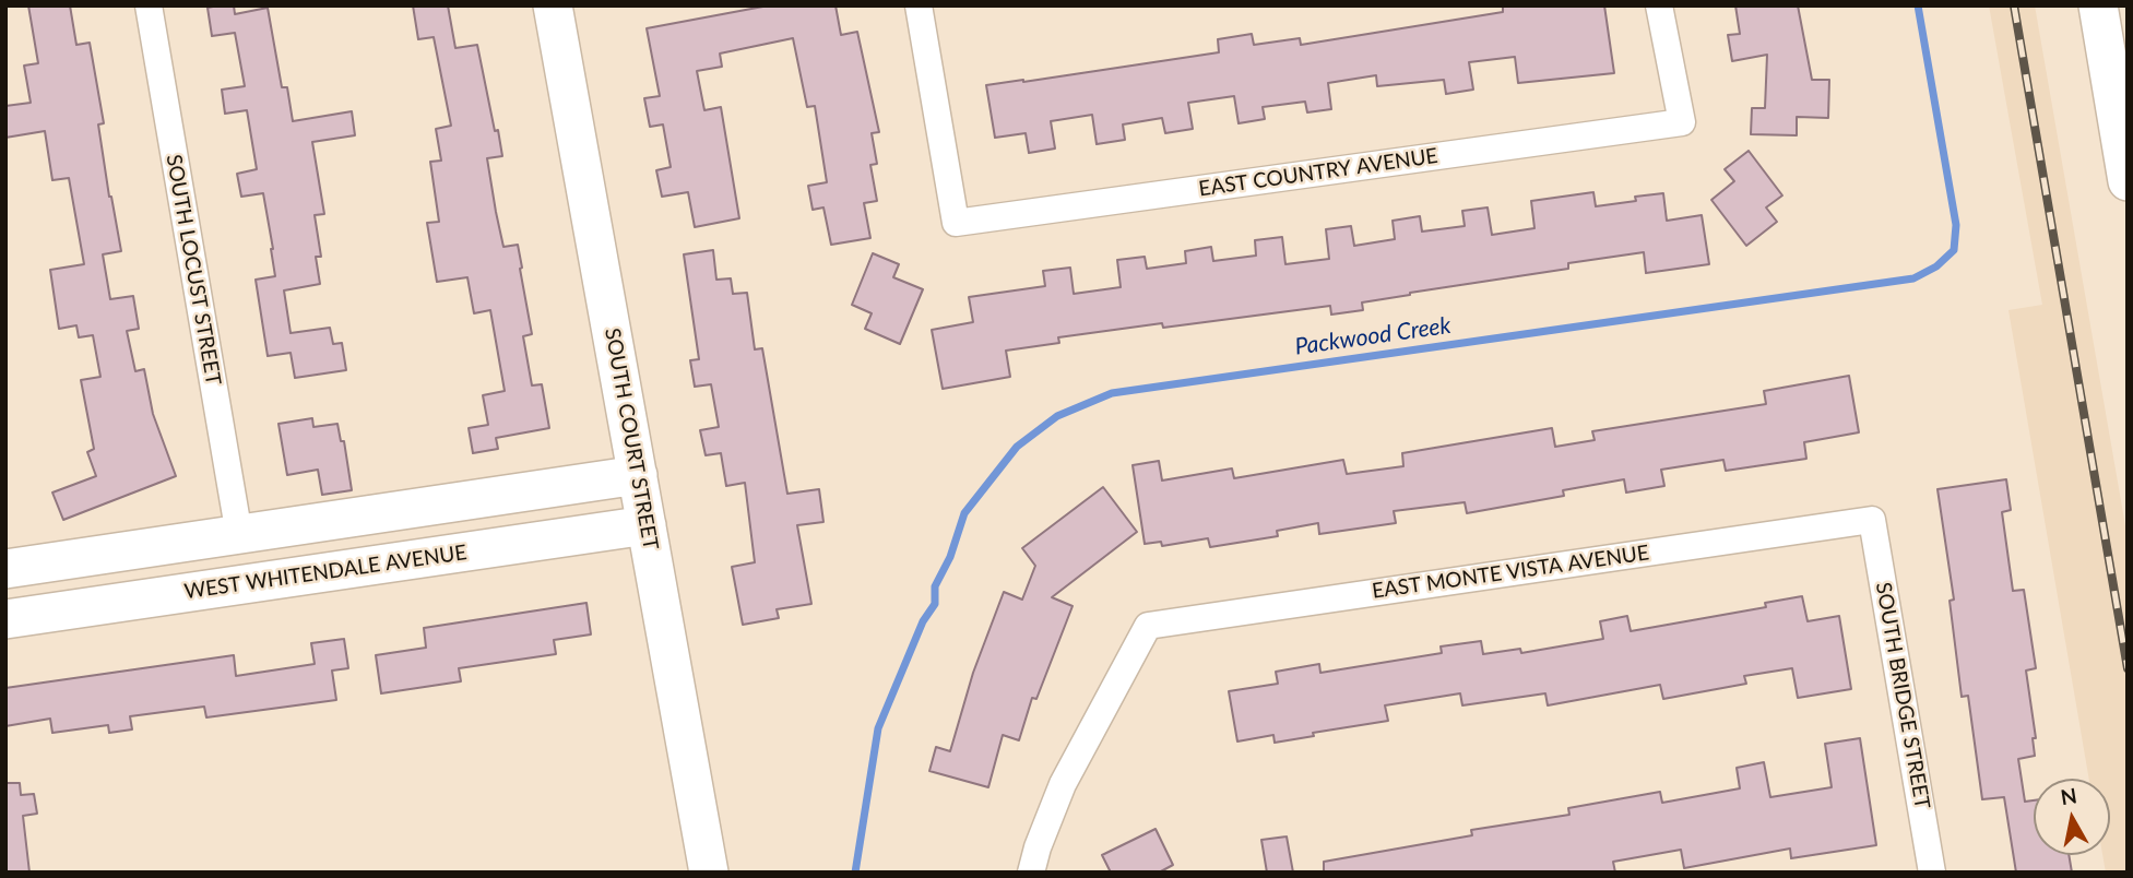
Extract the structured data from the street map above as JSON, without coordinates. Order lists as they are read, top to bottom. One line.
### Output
{"streets":{"street":["EAST COUNTRY AVENUE","SOUTH LOCUST STREET","SOUTH COURT STREET","WEST WHITENDALE AVENUE","EAST MONTE VISTA AVENUE","SOUTH BRIDGE STREET"]},"crossings":[["SOUTH COURT STREET","WEST WHITENDALE AVENUE"],["EAST MONTE VISTA AVENUE","SOUTH BRIDGE STREET"]],"water":["Packwood Creek"],"north":"top"}
